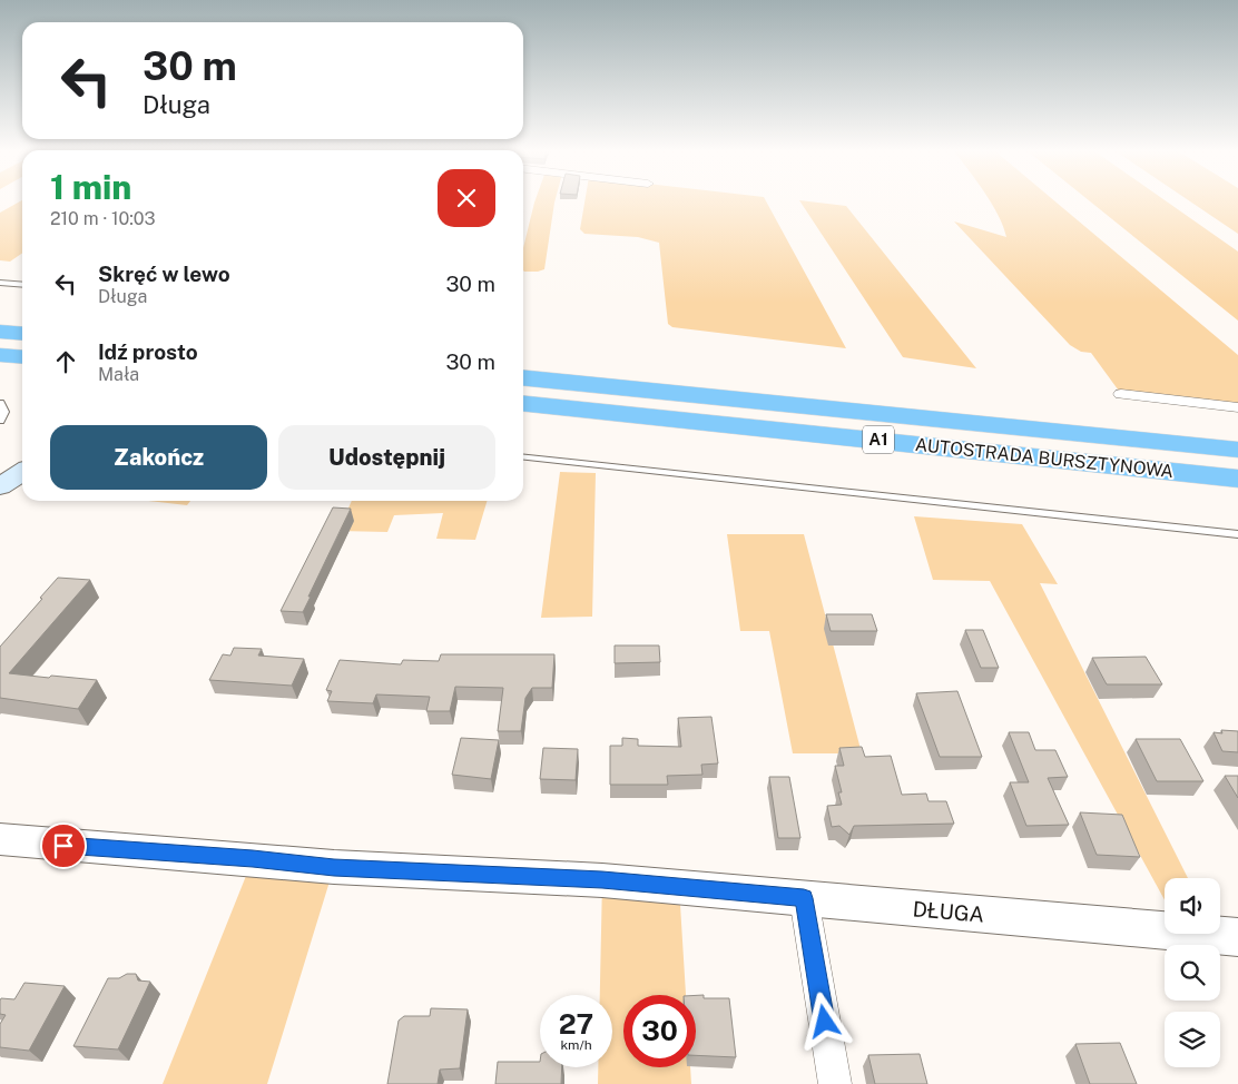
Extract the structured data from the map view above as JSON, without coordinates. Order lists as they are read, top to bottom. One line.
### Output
{"streets":{"highway":["A1","AUTOSTRADA BURSZTYNOWA"],"street":["DŁUGA"]},"page":{"turn":["30 m","Długa"],"heading":["1 min","210 m · 10:03"],"list":[{"name":"Skręć w lewo","note":"Długa","value":"30 m"},{"name":"Idź prosto","note":"Mała","value":"30 m"}],"buttons":["Zakończ","Udostępnij"],"speed":"27 km/h","limit":"30"}}
